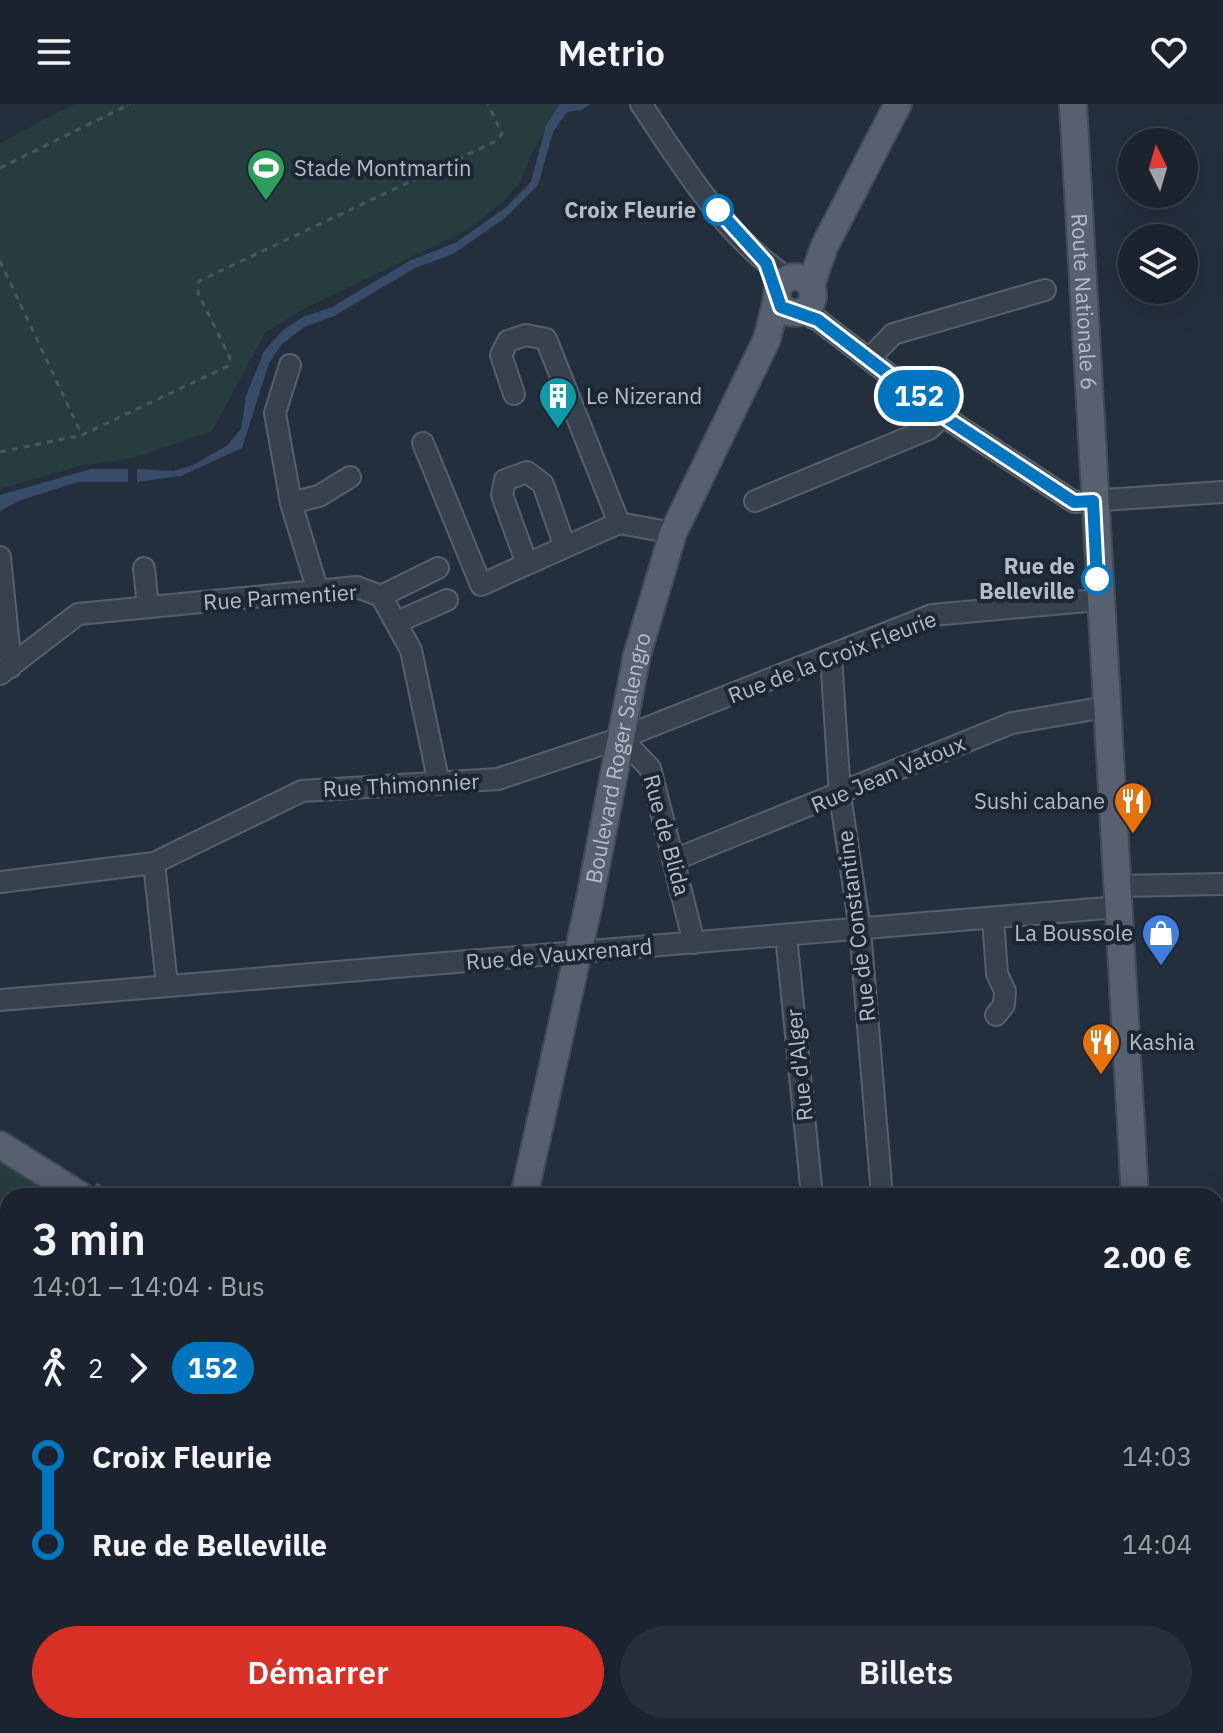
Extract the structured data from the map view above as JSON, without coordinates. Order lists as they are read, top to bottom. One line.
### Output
{"streets":{"main road":["Route Nationale 6","Boulevard Roger Salengro"],"street":["Rue Parmentier","Rue de la Croix Fleurie","Rue Jean Vatoux","Rue Thimonnier","Rue de Blida","Rue de Constantine","Rue de Vauxrenard","Rue d'Alger"]},"crossings":[["Rue Parmentier","Rue Thimonnier"],["Rue de la Croix Fleurie","Boulevard Roger Salengro"],["Rue de la Croix Fleurie","Rue Thimonnier"],["Rue de la Croix Fleurie","Rue de Blida"],["Rue de la Croix Fleurie","Rue de Constantine"],["Boulevard Roger Salengro","Rue Thimonnier"],["Boulevard Roger Salengro","Rue de Blida"],["Boulevard Roger Salengro","Rue de Vauxrenard"],["Rue Jean Vatoux","Rue de Blida"],["Rue Jean Vatoux","Rue de Constantine"],["Rue Thimonnier","Rue de Blida"],["Rue de Blida","Rue de Vauxrenard"],["Rue de Constantine","Rue de Vauxrenard"],["Rue de Vauxrenard","Rue d'Alger"]],"places":{"sports":["Stade Montmartin"],"other":["Croix Fleurie","Rue de Belleville"],"building":["Le Nizerand"],"restaurant":["Sushi cabane","Kashia"],"shop":["La Boussole"]},"lines":["bus line 152"],"north":"top","page":{"header":"Metrio","on_map":"152","heading":["3 min","14:01 – 14:04 · Bus","2.00 €"],"legs":["2","152"],"list":[{"name":"Croix Fleurie","value":"14:03"},{"name":"Rue de Belleville","value":"14:04"}],"buttons":["Démarrer","Billets"]}}
